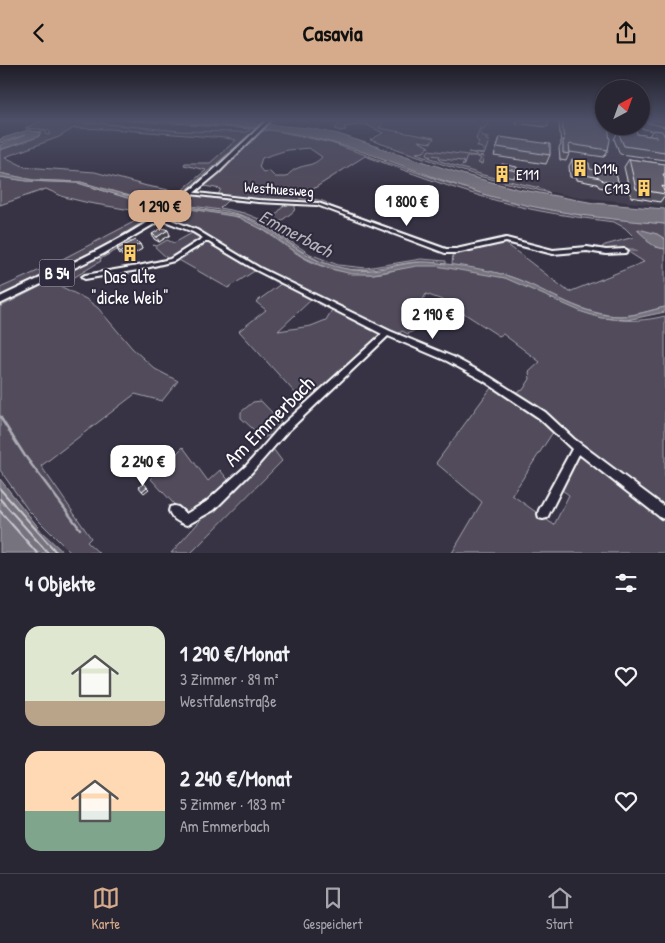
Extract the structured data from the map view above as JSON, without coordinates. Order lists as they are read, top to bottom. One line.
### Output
{"streets":{"main road":["B 54"],"street":["Westhuesweg","Am Emmerbach"]},"crossings":[["Westhuesweg","B 54"]],"water":["Emmerbach"],"places":{"building":["D114","E111","C113","Das alte \"dicke Weib\""]},"north":"top right","page":{"header":"Casavia","price":["1 800 €","1 290 €","2 190 €","2 240 €"],"heading":"4 Objekte","list":[{"name":"1 290 €/Monat","note":"3 Zimmer · 89 m² · Westfalenstraße"},{"name":"2 240 €/Monat","note":"5 Zimmer · 183 m² · Am Emmerbach"}],"tabs":["Karte","Gespeichert","Start"]}}
